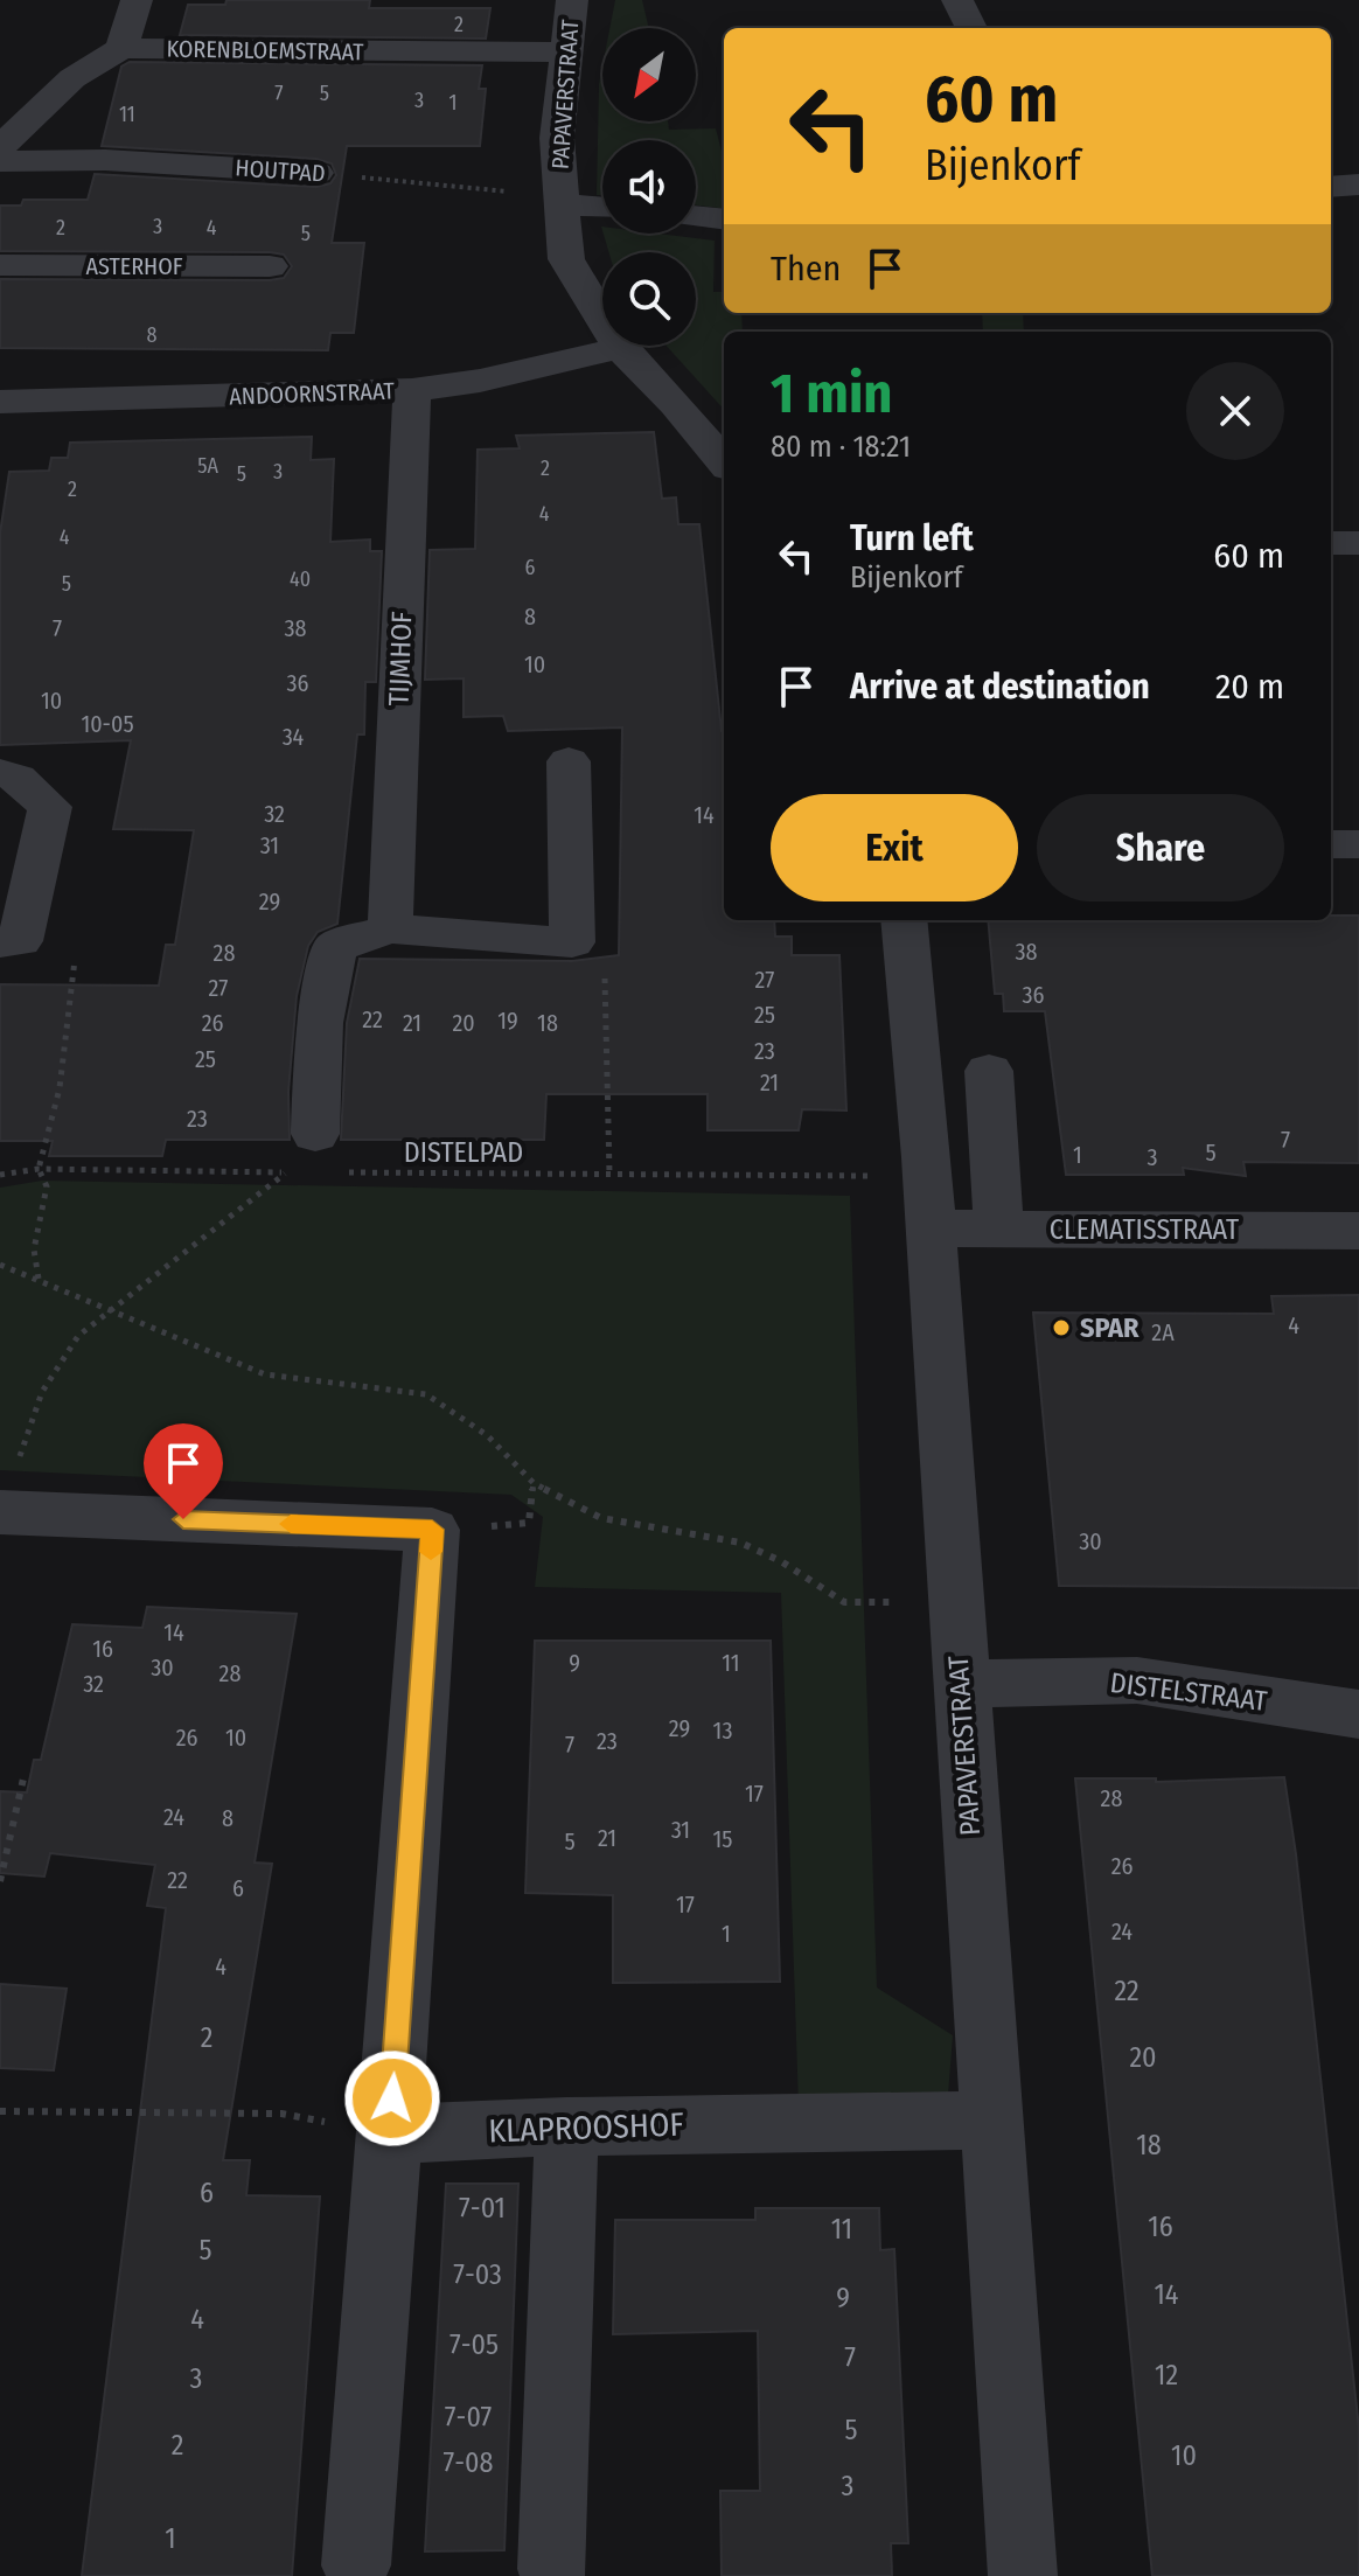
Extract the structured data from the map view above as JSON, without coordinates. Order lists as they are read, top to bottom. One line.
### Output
{"streets":{"street":["KORENBLOEMSTRAAT","PAPAVERSTRAAT","HOUTPAD","ASTERHOF","ANDOORNSTRAAT","TIJMHOF","CLEMATISSTRAAT","DISTELSTRAAT","KLAPROOSHOF"],"path":["DISTELPAD"]},"crossings":[["KORENBLOEMSTRAAT","PAPAVERSTRAAT"],["PAPAVERSTRAAT","HOUTPAD"],["PAPAVERSTRAAT","ANDOORNSTRAAT"],["PAPAVERSTRAAT","DISTELPAD"],["PAPAVERSTRAAT","CLEMATISSTRAAT"],["PAPAVERSTRAAT","DISTELSTRAAT"],["PAPAVERSTRAAT","KLAPROOSHOF"],["ANDOORNSTRAAT","TIJMHOF"],["DISTELPAD","CLEMATISSTRAAT"]],"places":["SPAR"],"house_numbers":["2","7","5","3","1","11","3","2","4","5","8","5A","2","3","5","2","4","4","6","40","5","8","7","38","10","36","10","10-05","34","32","14","31","29","38","28","27","27","36","25","22","19","26","21","20","18","23","25","21","23","7","5","1","3","4","2A","30","14","16","9","11","30","28","32","29","13","26","10","23","7","17","28","24","8","31","21","15","5","26","22","6","17","24","1","4","22","2","20","18","6","7-01","16","11","5","7-03","14","9","4","7-05","7","12","3","7-07","5","2","10","7-08","3","1"],"north":"bottom left","page":{"turn":["60 m","Bijenkorf"],"then":"Then","heading":["1 min","80 m · 18:21"],"list":[{"name":"Turn left","note":"Bijenkorf","value":"60 m"},{"name":"Arrive at destination","value":"20 m"}],"buttons":["Exit","Share"]}}
